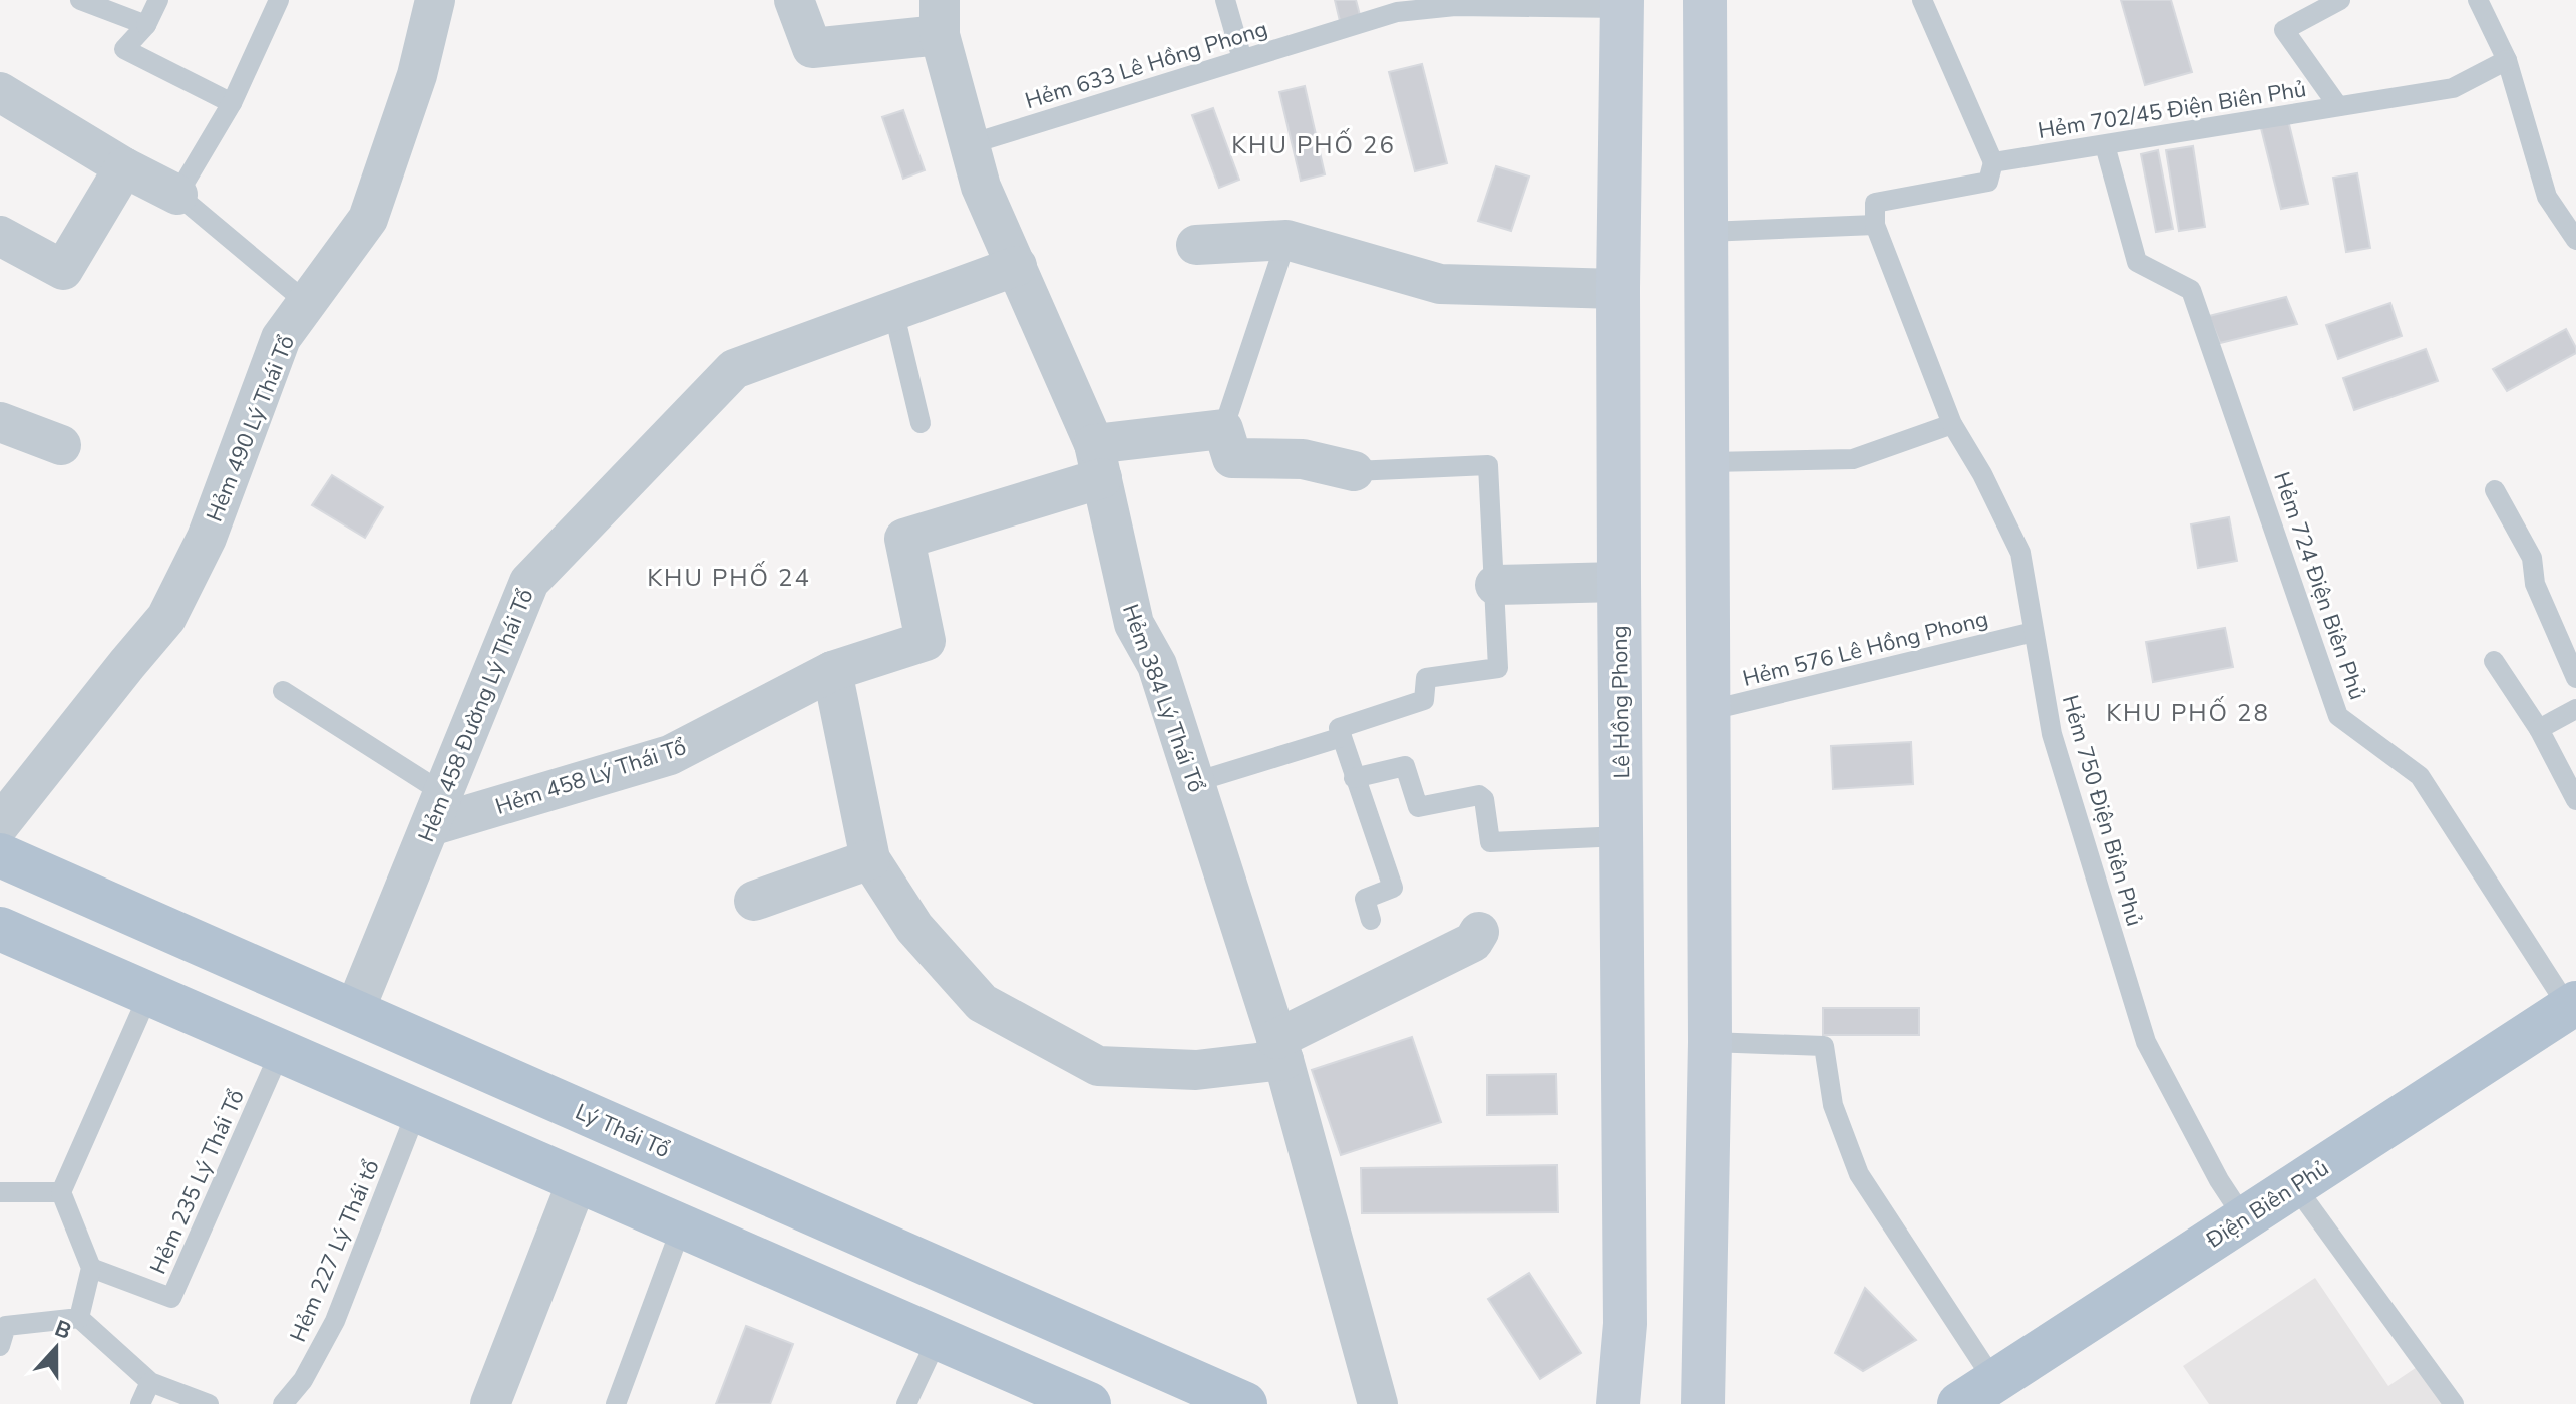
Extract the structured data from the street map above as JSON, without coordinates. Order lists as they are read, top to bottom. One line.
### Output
{"streets":{"main road":["Lê Hồng Phong","Lý Thái Tổ","Điện Biên Phủ"],"street":["Hẻm 490 Lý Thái Tổ","Hẻm 384 Lý Thái Tổ","Hẻm 458 Đường Lý Thái Tổ","Hẻm 458 Lý Thái Tổ"],"lane":["Hẻm 633 Lê Hồng Phong","Hẻm 702/45 Điện Biên Phủ","Hẻm 724 Điện Biên Phủ","Hẻm 576 Lê Hồng Phong","Hẻm 750 Điện Biên Phủ","Hẻm 235 Lý Thái Tổ","Hẻm 227 Lý Thái tổ"]},"crossings":[["Hẻm 633 Lê Hồng Phong","Hẻm 384 Lý Thái Tổ"],["Hẻm 633 Lê Hồng Phong","Lê Hồng Phong"],["Hẻm 702/45 Điện Biên Phủ","Hẻm 724 Điện Biên Phủ"],["Hẻm 724 Điện Biên Phủ","Điện Biên Phủ"],["Hẻm 576 Lê Hồng Phong","Hẻm 750 Điện Biên Phủ"],["Hẻm 384 Lý Thái Tổ","Hẻm 458 Đường Lý Thái Tổ"],["Hẻm 384 Lý Thái Tổ","Hẻm 458 Lý Thái Tổ"],["Hẻm 458 Đường Lý Thái Tổ","Hẻm 458 Lý Thái Tổ"],["Hẻm 458 Đường Lý Thái Tổ","Lý Thái Tổ"],["Hẻm 750 Điện Biên Phủ","Điện Biên Phủ"]],"districts":["KHU PHỐ 26","KHU PHỐ 24","KHU PHỐ 28"],"north":"top"}
